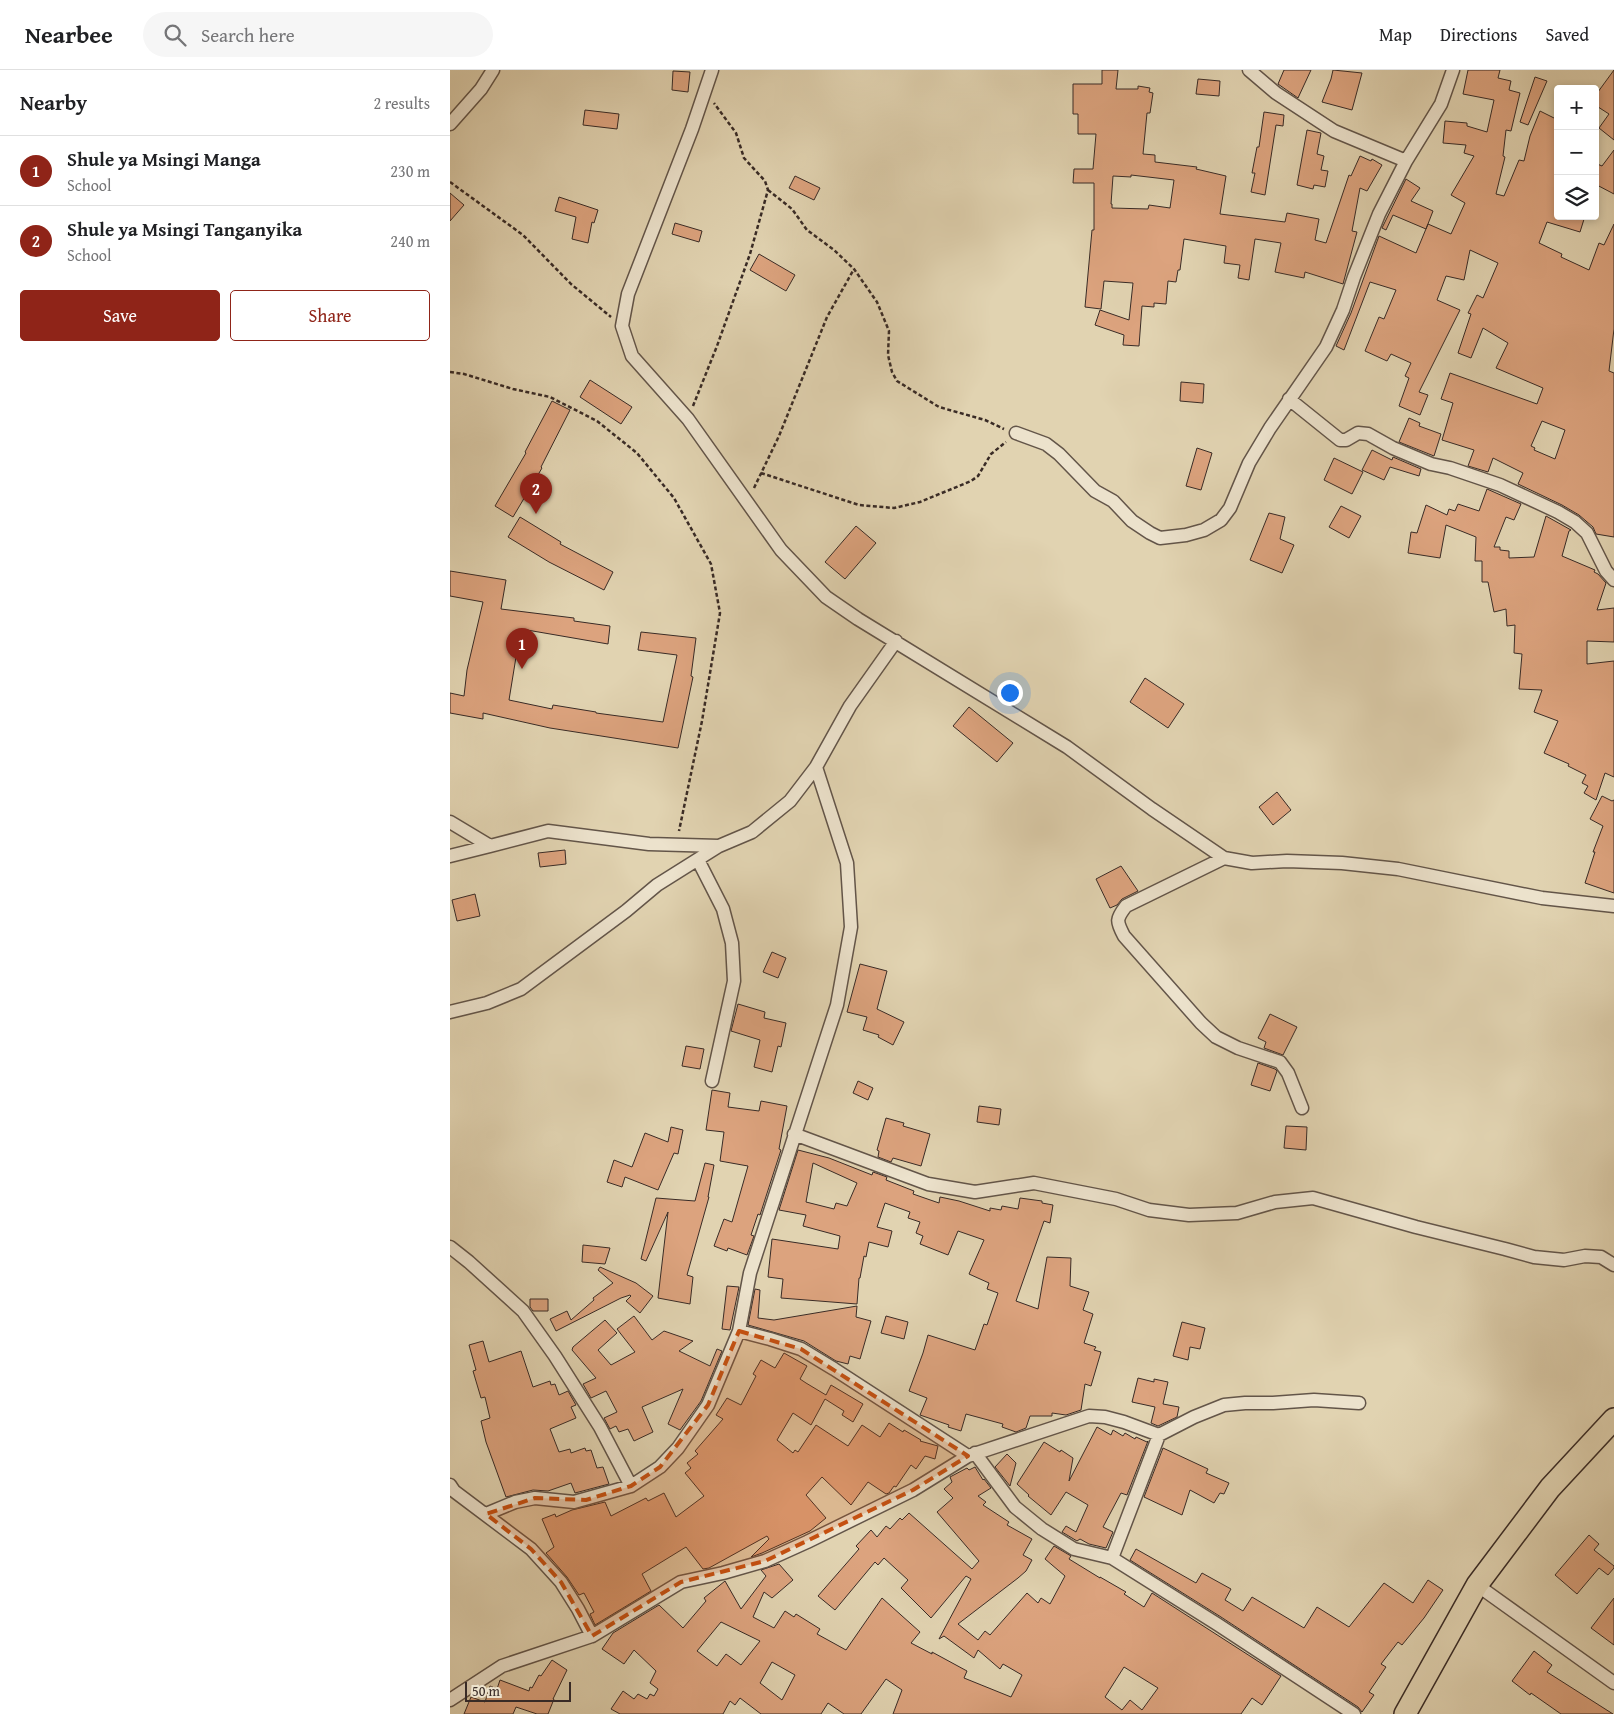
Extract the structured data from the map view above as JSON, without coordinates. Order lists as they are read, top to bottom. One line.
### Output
{"scale_bar":"50 m","page":{"header":"Nearbee","search":"Search here","nav":["Map","Directions","Saved"],"heading":["Nearby","2 results"],"map_buttons":["+","−"],"list":[{"mark":"1","name":"Shule ya Msingi Manga","note":"School","value":"230 m"},{"mark":"2","name":"Shule ya Msingi Tanganyika","note":"School","value":"240 m"}],"buttons":["Save","Share"],"pins":["2","1"],"scale":"50 m"}}
